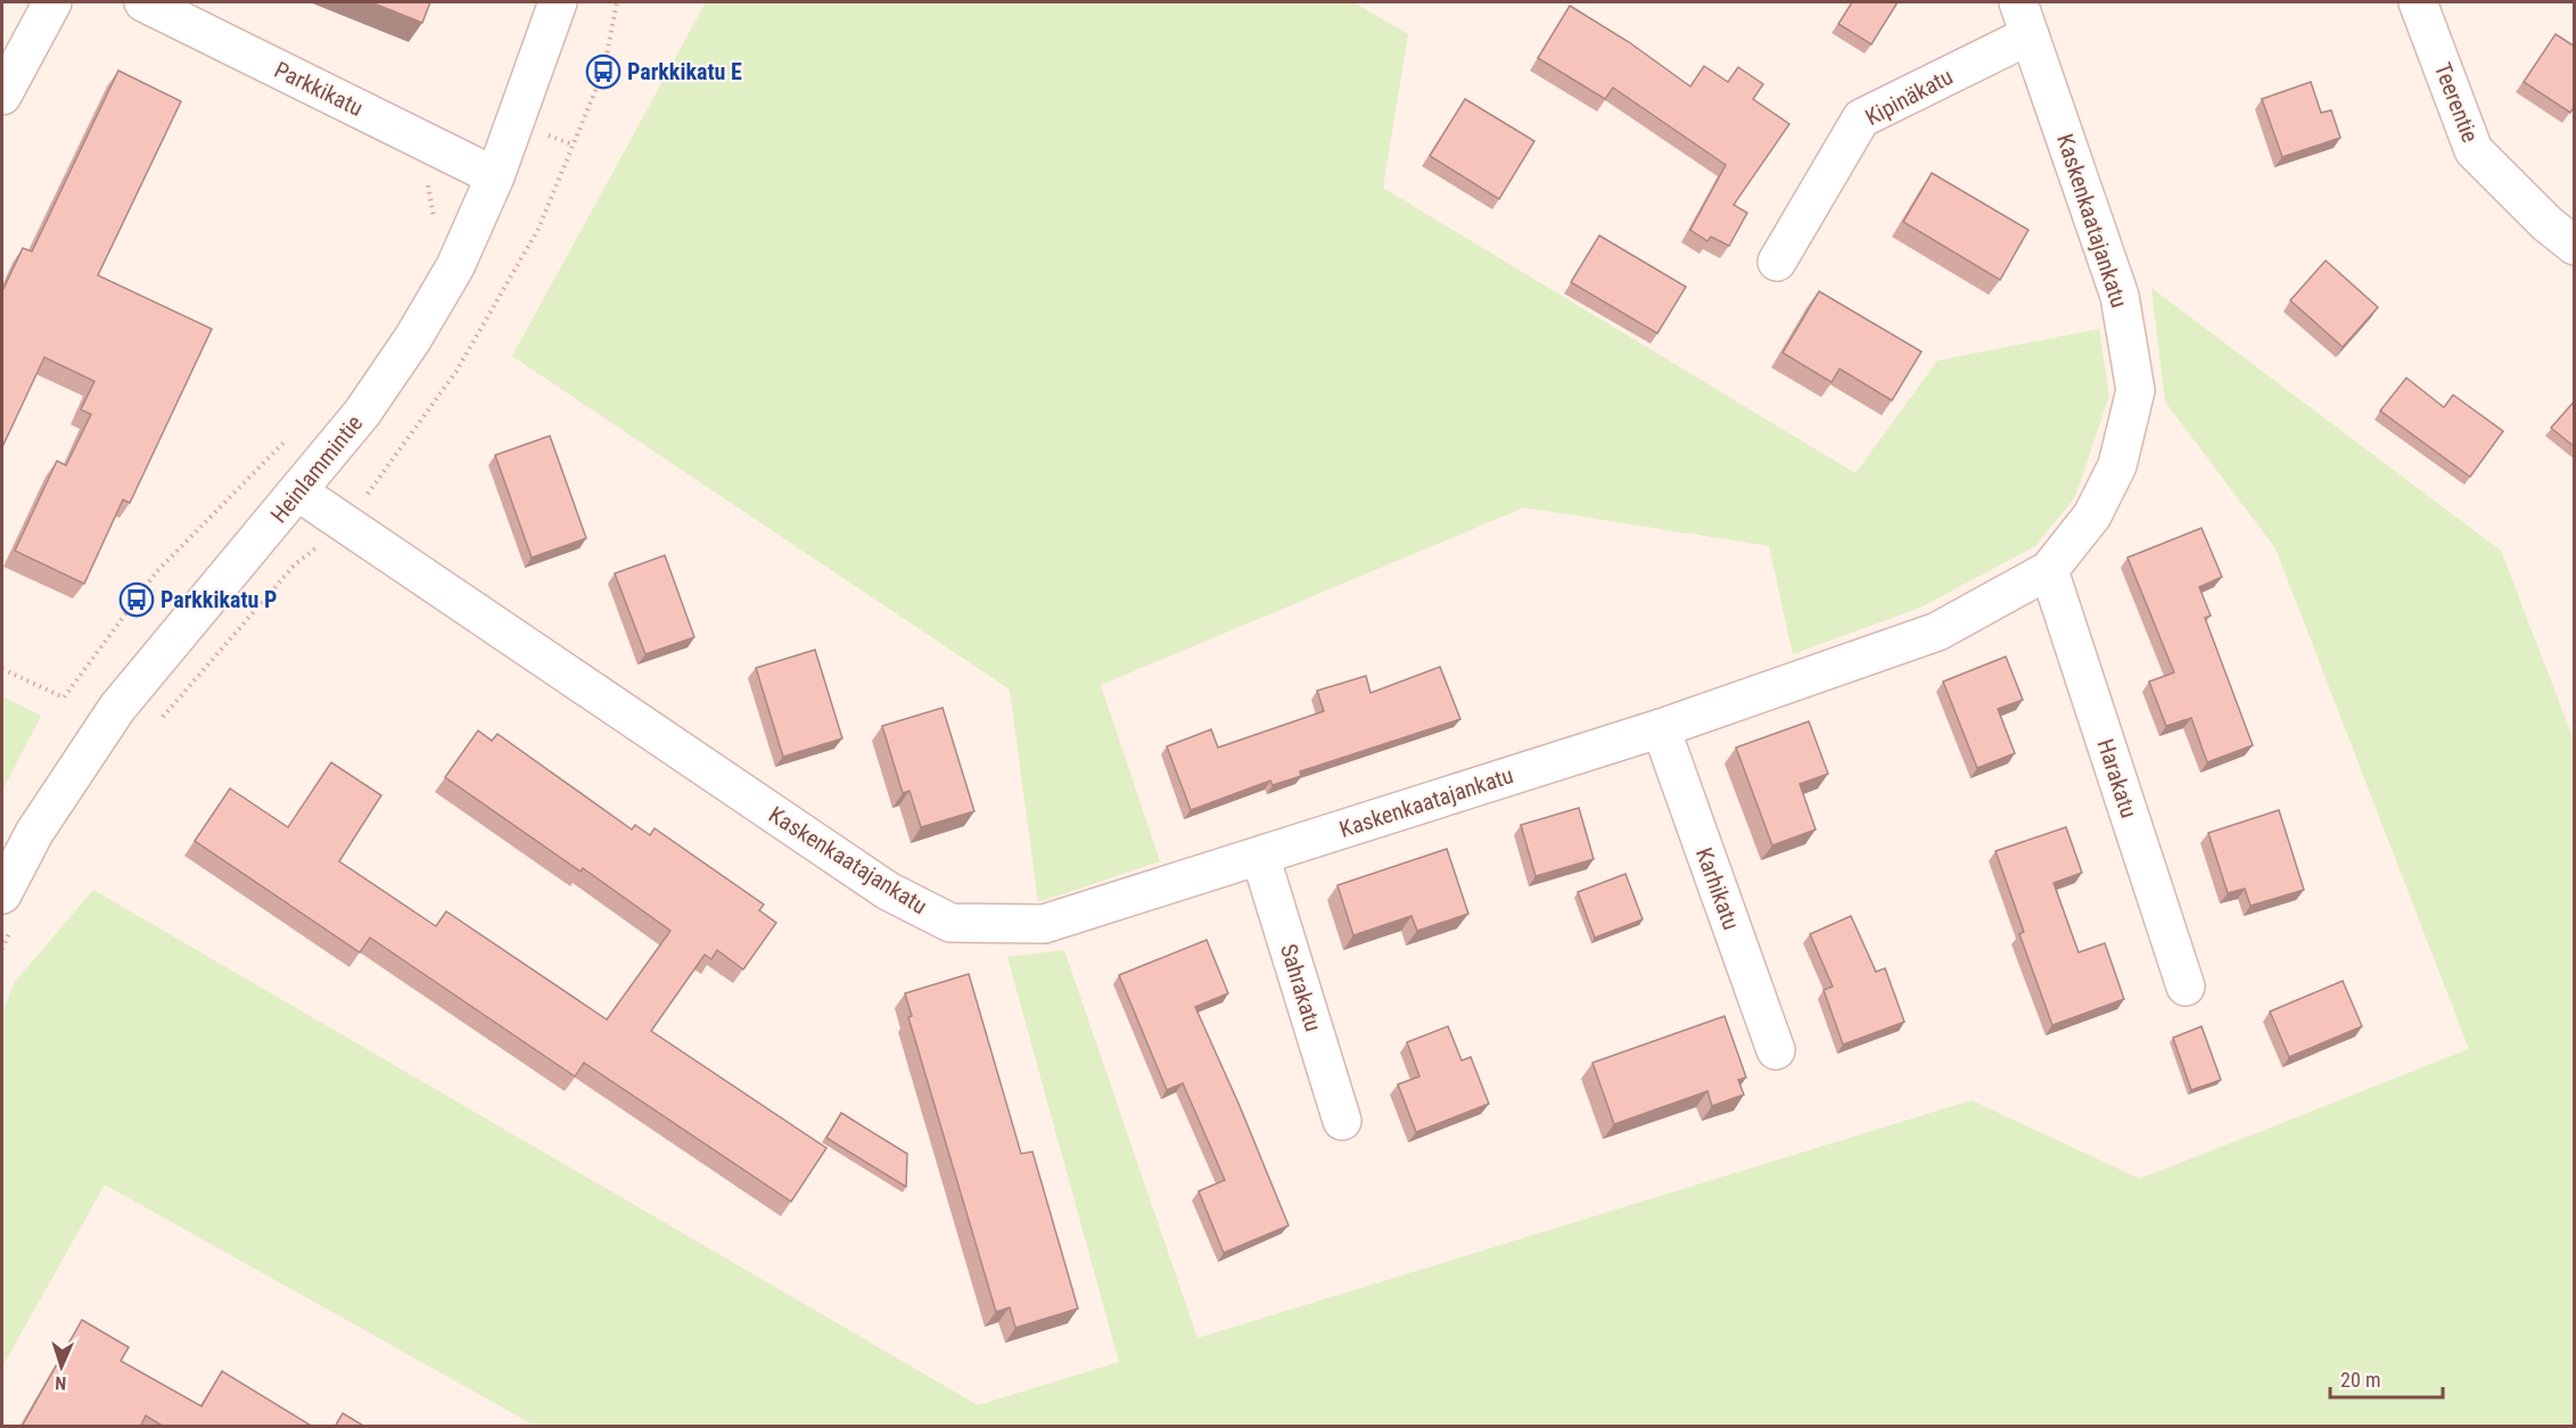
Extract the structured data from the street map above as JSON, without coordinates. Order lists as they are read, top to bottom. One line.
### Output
{"streets":{"street":["Parkkikatu","Kipinäkatu","Teerentie","Kaskenkaatajankatu","Heinlammintie","Harakatu","Karhikatu","Sahrakatu"]},"crossings":[["Parkkikatu","Heinlammintie"],["Kipinäkatu","Kaskenkaatajankatu"],["Kaskenkaatajankatu","Heinlammintie"],["Kaskenkaatajankatu","Harakatu"],["Kaskenkaatajankatu","Karhikatu"],["Kaskenkaatajankatu","Sahrakatu"]],"places":{"bus stop":["Parkkikatu E","Parkkikatu P"]},"scale_bar":"20 m","north":"bottom"}
